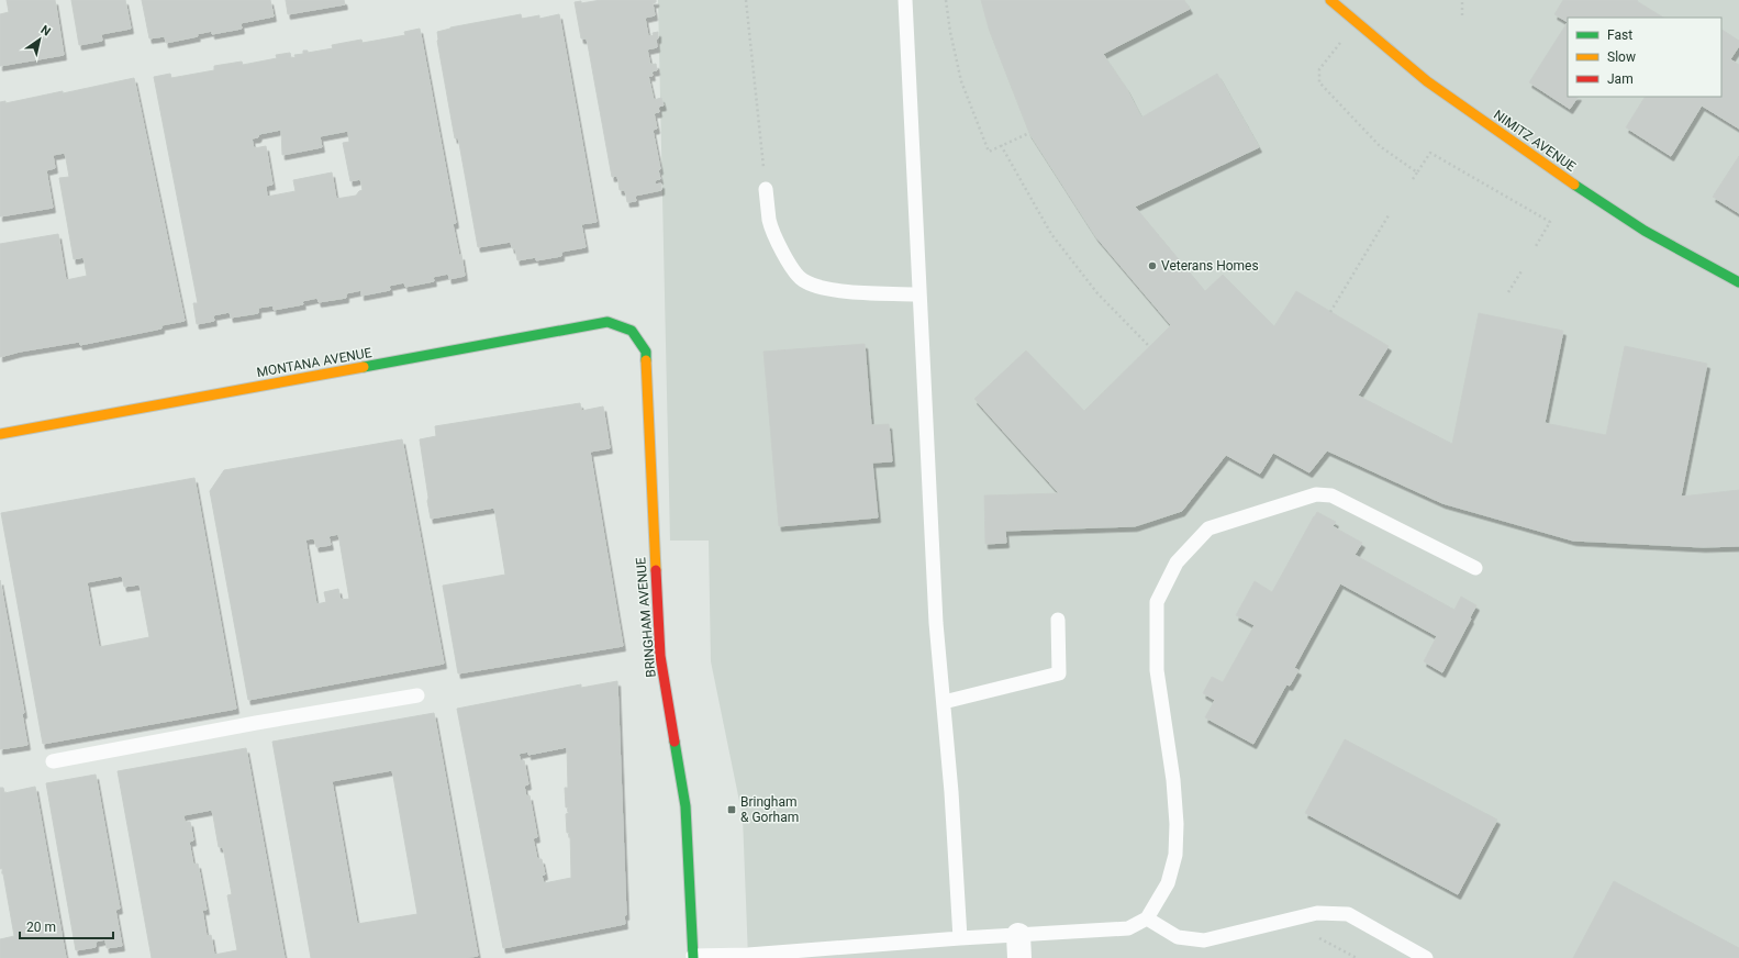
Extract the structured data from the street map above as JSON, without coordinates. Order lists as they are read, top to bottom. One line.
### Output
{"streets":{"street":["NIMITZ AVENUE","MONTANA AVENUE","BRINGHAM AVENUE"]},"crossings":[["MONTANA AVENUE","BRINGHAM AVENUE"]],"places":{"other":["Veterans Homes"],"transit":["Bringham & Gorham"]},"legend":["Fast","Slow","Jam"],"scale_bar":"20 m","north":"top right"}
